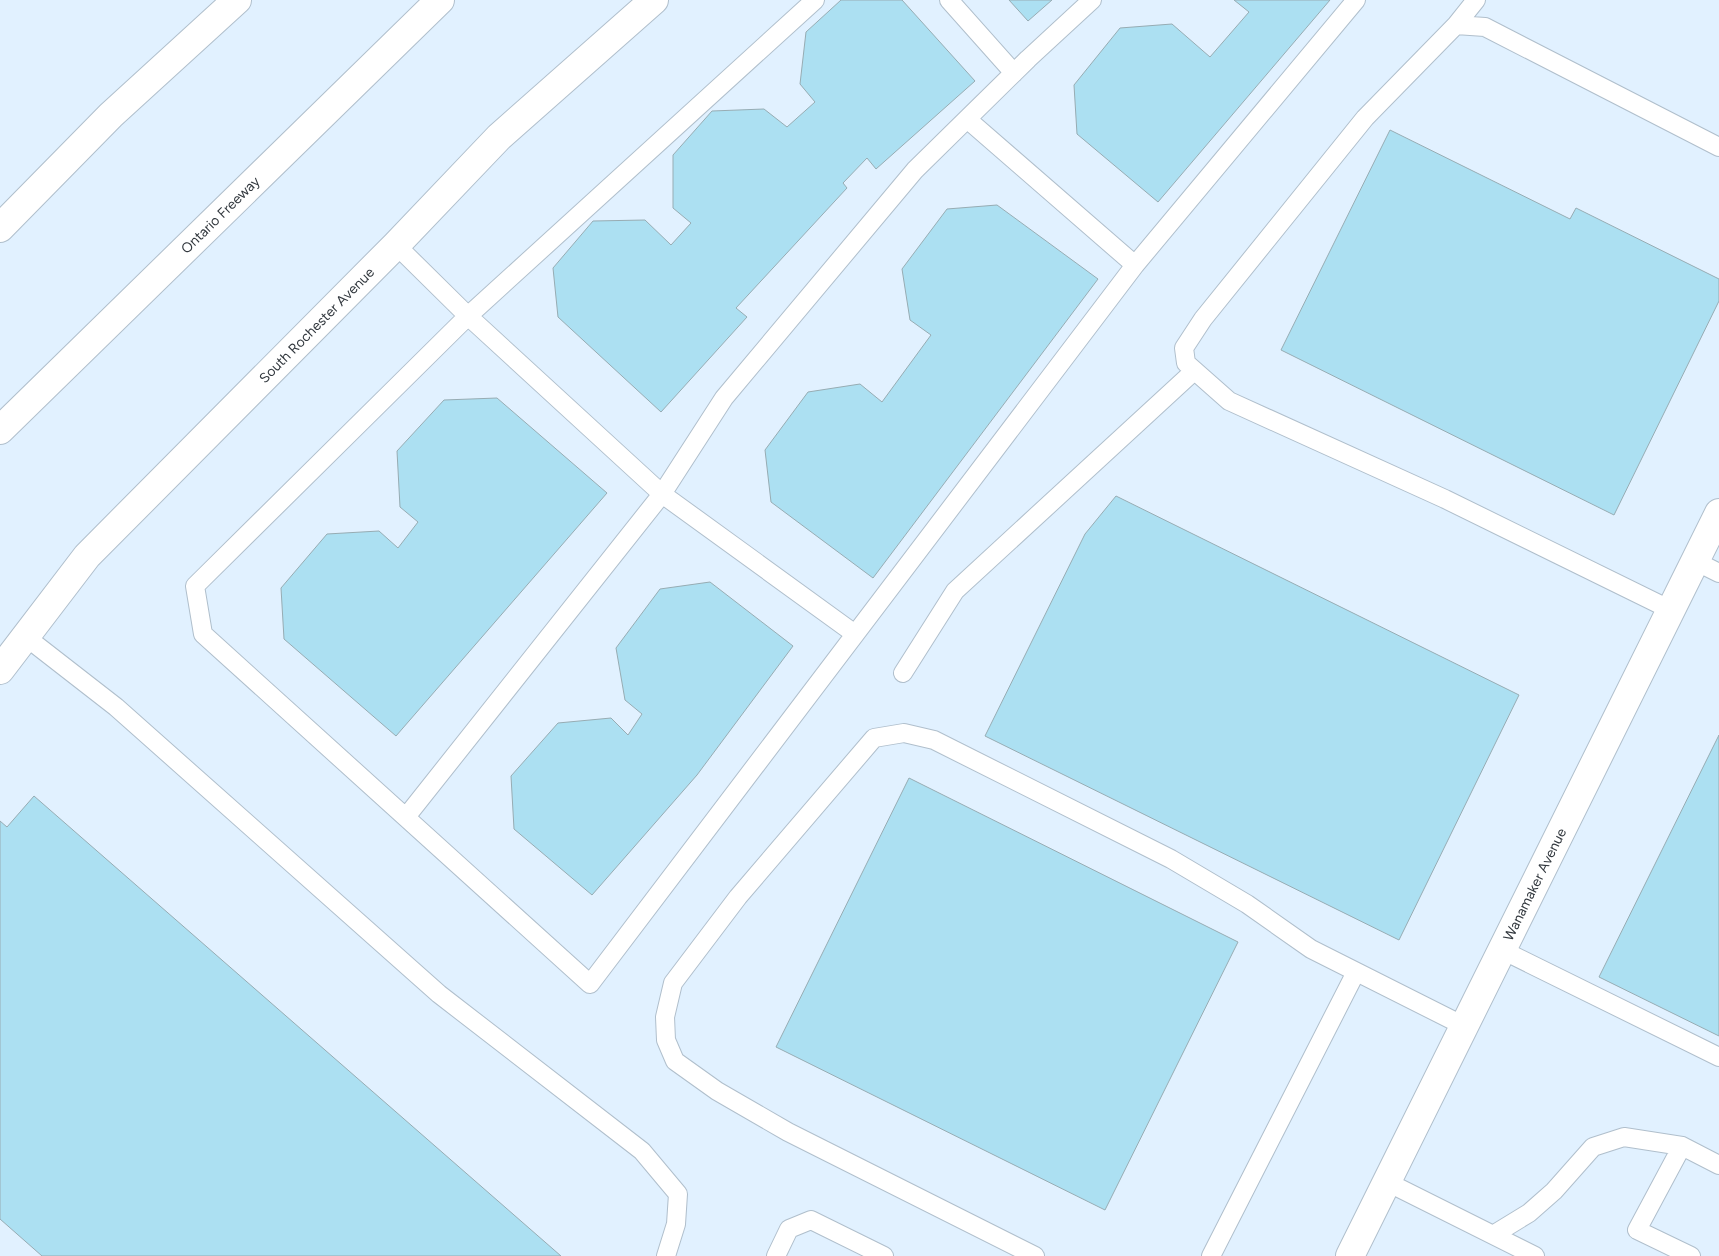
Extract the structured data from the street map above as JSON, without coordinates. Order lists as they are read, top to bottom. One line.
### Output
{"streets":{"main road":["Ontario Freeway","South Rochester Avenue","Wanamaker Avenue"]}}
